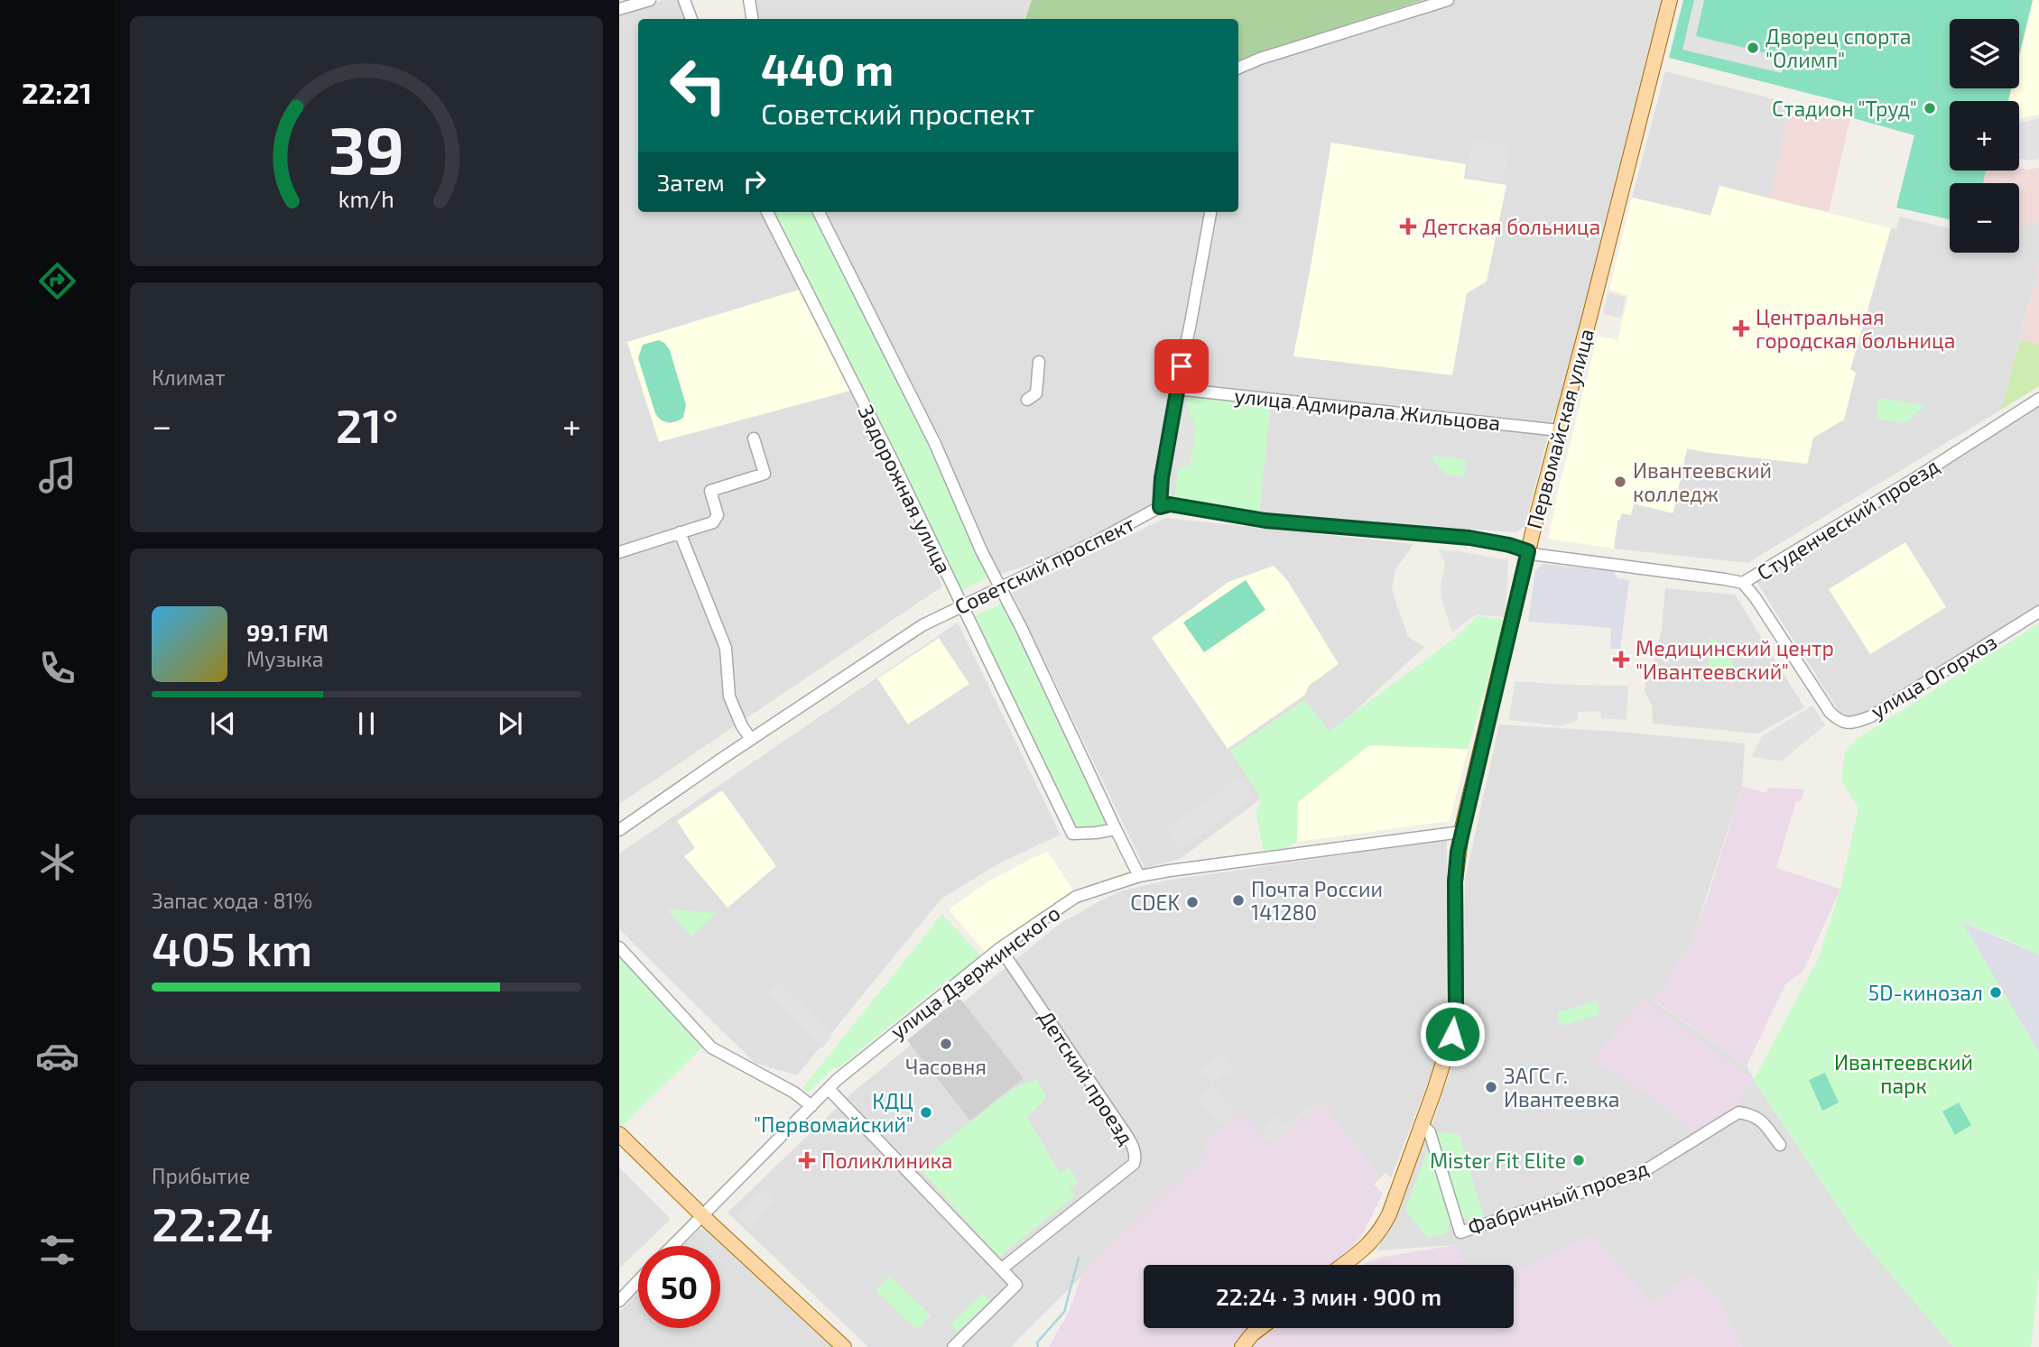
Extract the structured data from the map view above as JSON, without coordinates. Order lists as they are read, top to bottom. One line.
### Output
{"streets":{"main road":["Первомайская улица"],"street":["улица Адмирала Жильцова","Задорожная улица","Студенческий проезд","Советский проспект","улица Огорхоз","улица Дзержинского","Детский проезд","Фабричный проезд"]},"crossings":[["улица Адмирала Жильцова","Первомайская улица"],["Первомайская улица","Студенческий проезд"],["Первомайская улица","Советский проспект"],["Первомайская улица","улица Дзержинского"],["Первомайская улица","Фабричный проезд"],["Задорожная улица","Советский проспект"],["Задорожная улица","улица Дзержинского"],["Студенческий проезд","Советский проспект"],["Студенческий проезд","улица Огорхоз"],["улица Дзержинского","Детский проезд"]],"parks":["Ивантеевский парк"],"places":{"other":["Дворец спорта \"Олимп\"","Стадион \"Труд\"","Ивантеевский колледж","Почта России 141280","CDEK","5D-кинозал","Часовня","ЗАГС г. Ивантеевка","КДЦ \"Первомайский\"","Mister Fit Elite"],"health":["Детская больница","Центральная городская больница","Медицинский центр \"Ивантеевский\"","Поликлиника"]},"page":{"tabs":"22:21","map_buttons":["+","−"],"turn":["440 m","Советский проспект"],"then":"Затем","tile":["Климат",["Запас хода · 81%","405 km"],["Прибытие","22:24"]],"heat":["−","21°","+"],"song":["99.1 FM","Музыка"],"limit":"50","trip":"22:24 · 3 мин · 900 m","gauge":["39","km/h"]}}
